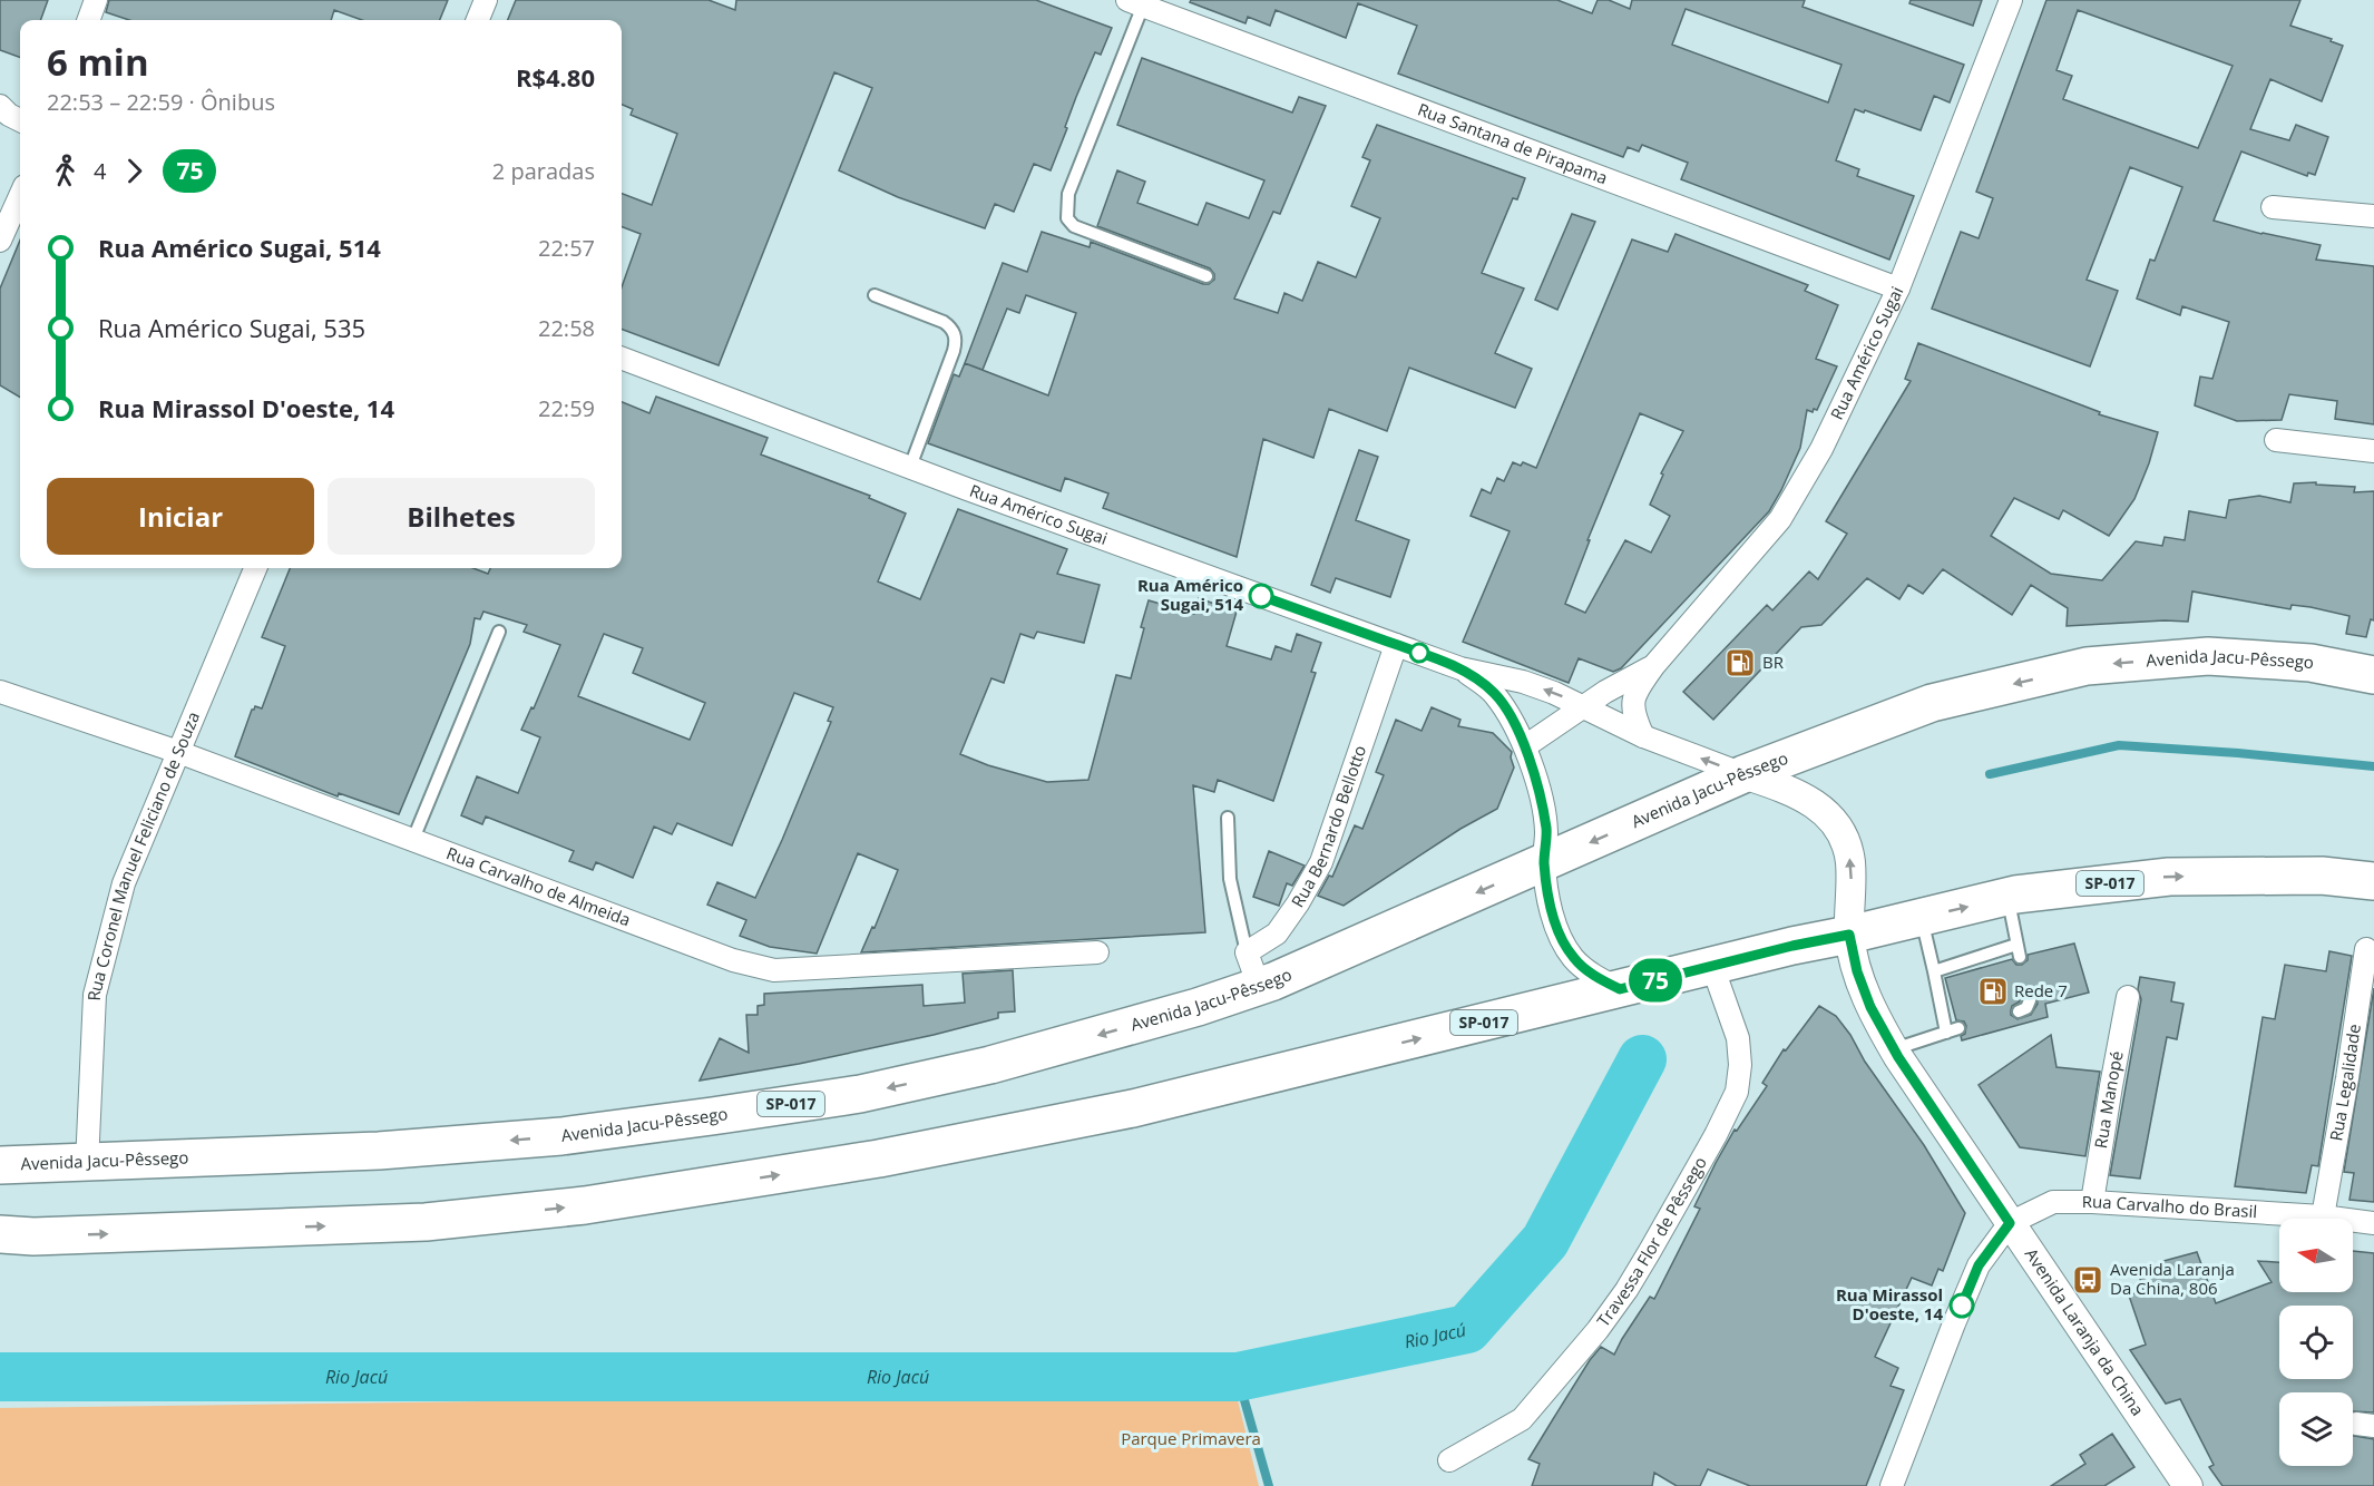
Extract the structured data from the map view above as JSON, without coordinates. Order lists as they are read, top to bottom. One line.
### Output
{"streets":{"highway":["Avenida Jacu-Pêssego","SP-017"],"street":["Rua Santana de Pirapama","Rua Américo Sugai","Rua Bernardo Bellotto","Rua Coronel Manuel Feliciano de Souza","Rua Carvalho de Almeida","Rua Legalidade","Rua Manopé","Rua Carvalho do Brasil","Travessa Flor de Pêssego","Avenida Laranja da China"]},"crossings":[["Rua Santana de Pirapama","Rua Américo Sugai"],["Rua Américo Sugai","Avenida Jacu-Pêssego"],["Rua Américo Sugai","Rua Bernardo Bellotto"],["Rua Américo Sugai","SP-017"],["Rua Américo Sugai","Avenida Laranja da China"],["Avenida Jacu-Pêssego","Rua Coronel Manuel Feliciano de Souza"],["Rua Coronel Manuel Feliciano de Souza","Rua Carvalho de Almeida"],["SP-017","Travessa Flor de Pêssego"],["SP-017","Avenida Laranja da China"],["Rua Legalidade","Rua Carvalho do Brasil"],["Rua Manopé","Rua Carvalho do Brasil"],["Rua Carvalho do Brasil","Avenida Laranja da China"]],"water":["Rio Jacú"],"parks":["Parque Primavera"],"places":{"other":["Rua Américo Sugai, 514","Rua Mirassol D'oeste, 14"],"fuel station":["BR","Rede 7"],"bus stop":["Avenida Laranja Da China, 806"]},"lines":["bus line 75"],"north":"left","page":{"on_map":"75","heading":["6 min","22:53 – 22:59 · Ônibus","R$4.80"],"legs":["4","75","2 paradas"],"list":[{"name":"Rua Américo Sugai, 514","value":"22:57"},{"name":"Rua Américo Sugai, 535","value":"22:58"},{"name":"Rua Mirassol D'oeste, 14","value":"22:59"}],"buttons":["Iniciar","Bilhetes"]}}
